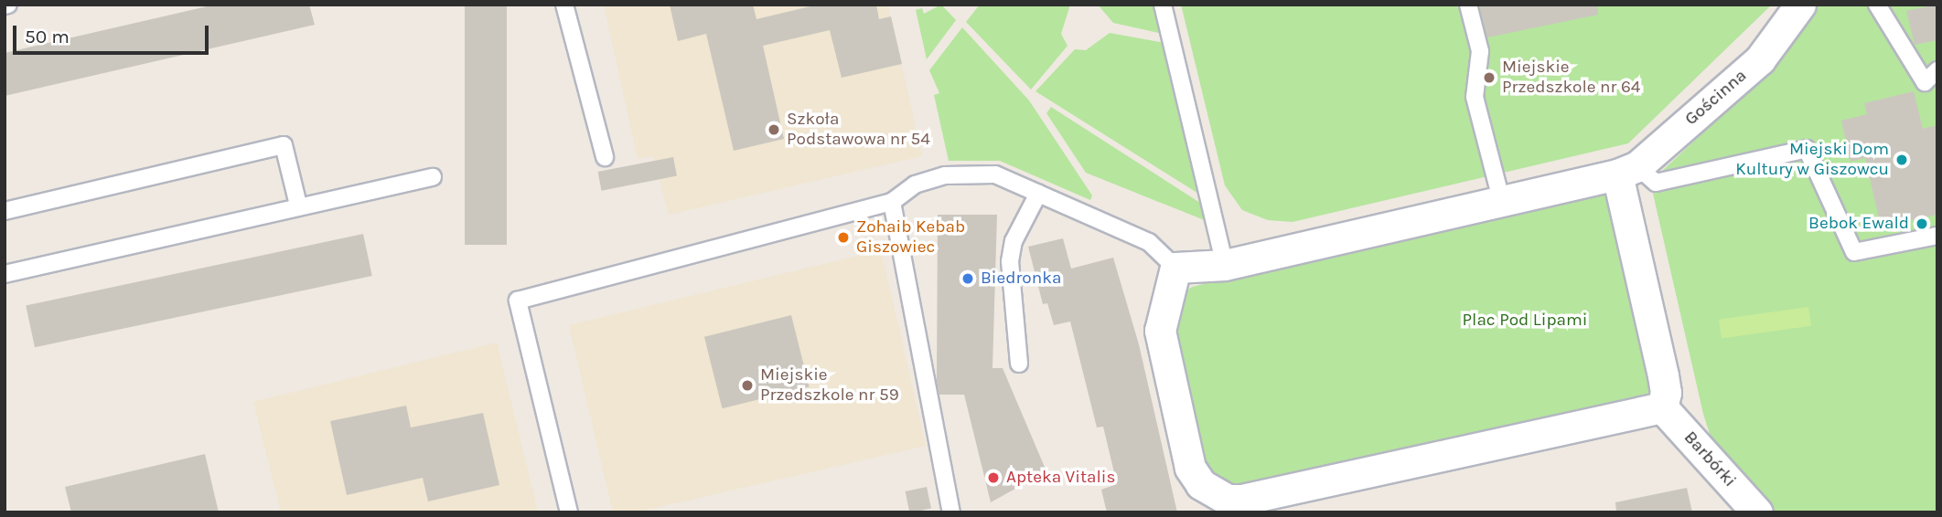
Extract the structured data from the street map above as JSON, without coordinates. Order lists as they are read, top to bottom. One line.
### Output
{"streets":{"street":["Gościnna","Barbórki"]},"parks":["Plac Pod Lipami"],"places":["Miejskie Przedszkole nr 64","Szkoła Podstawowa nr 54","Miejski Dom Kultury w Giszowcu","Bebok Ewald","Zohaib Kebab Giszowiec","Biedronka","Miejskie Przedszkole nr 59","Apteka Vitalis"],"scale_bar":"50 m"}
